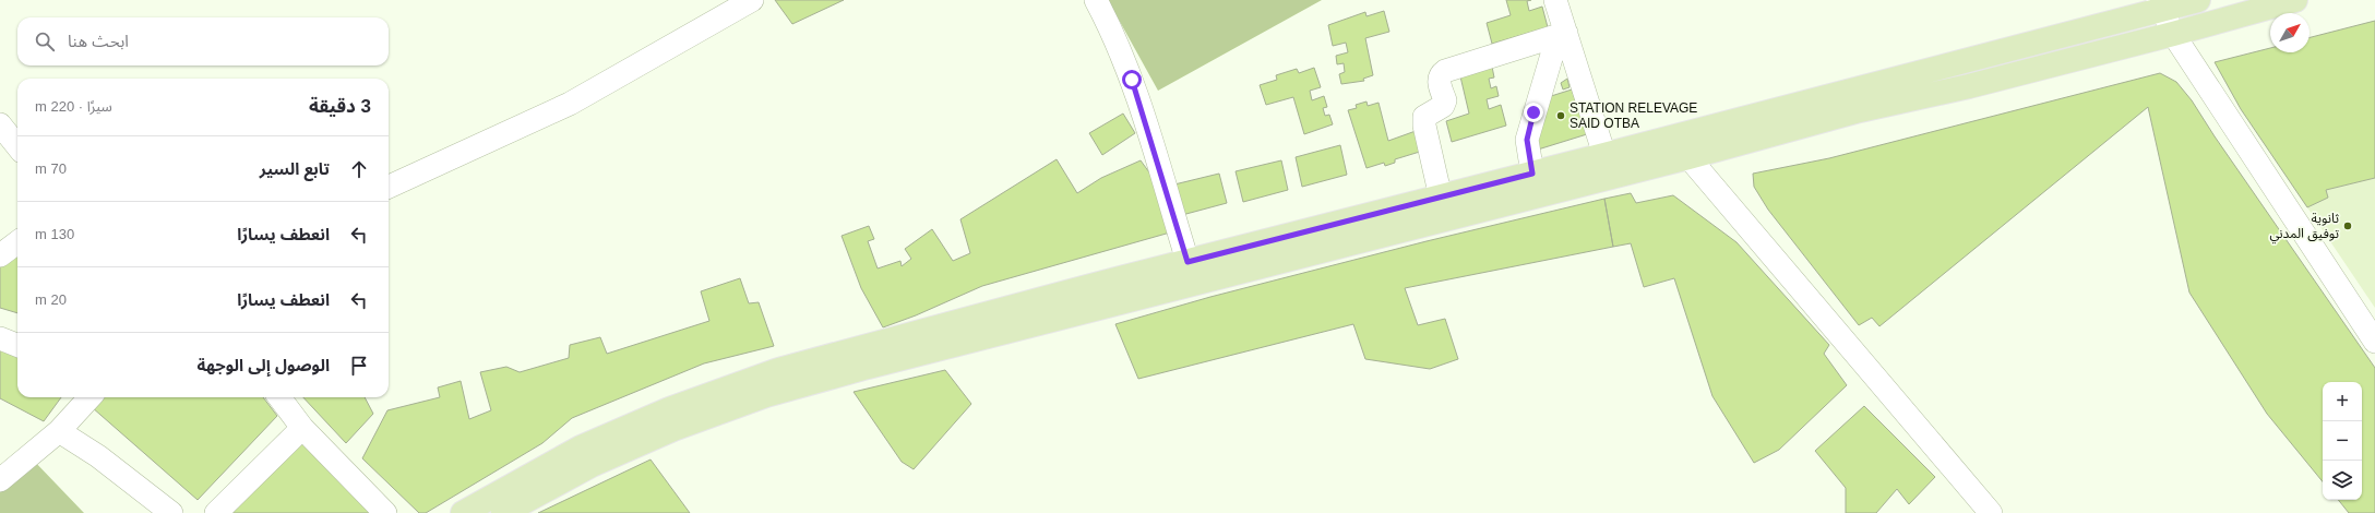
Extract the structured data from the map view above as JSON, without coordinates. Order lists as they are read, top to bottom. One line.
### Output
{"places":["STATION RELEVAGE SAID OTBA","ثانوية توفيق المدني"],"north":"top right","page":{"search":"ابحث هنا","heading":["3 دقيقة","سيرًا · 220 m"],"list":[["تابع السير","70 m"],["انعطف يسارًا","130 m"],["انعطف يسارًا","20 m"],"الوصول إلى الوجهة"],"map_buttons":["+","−"]}}
